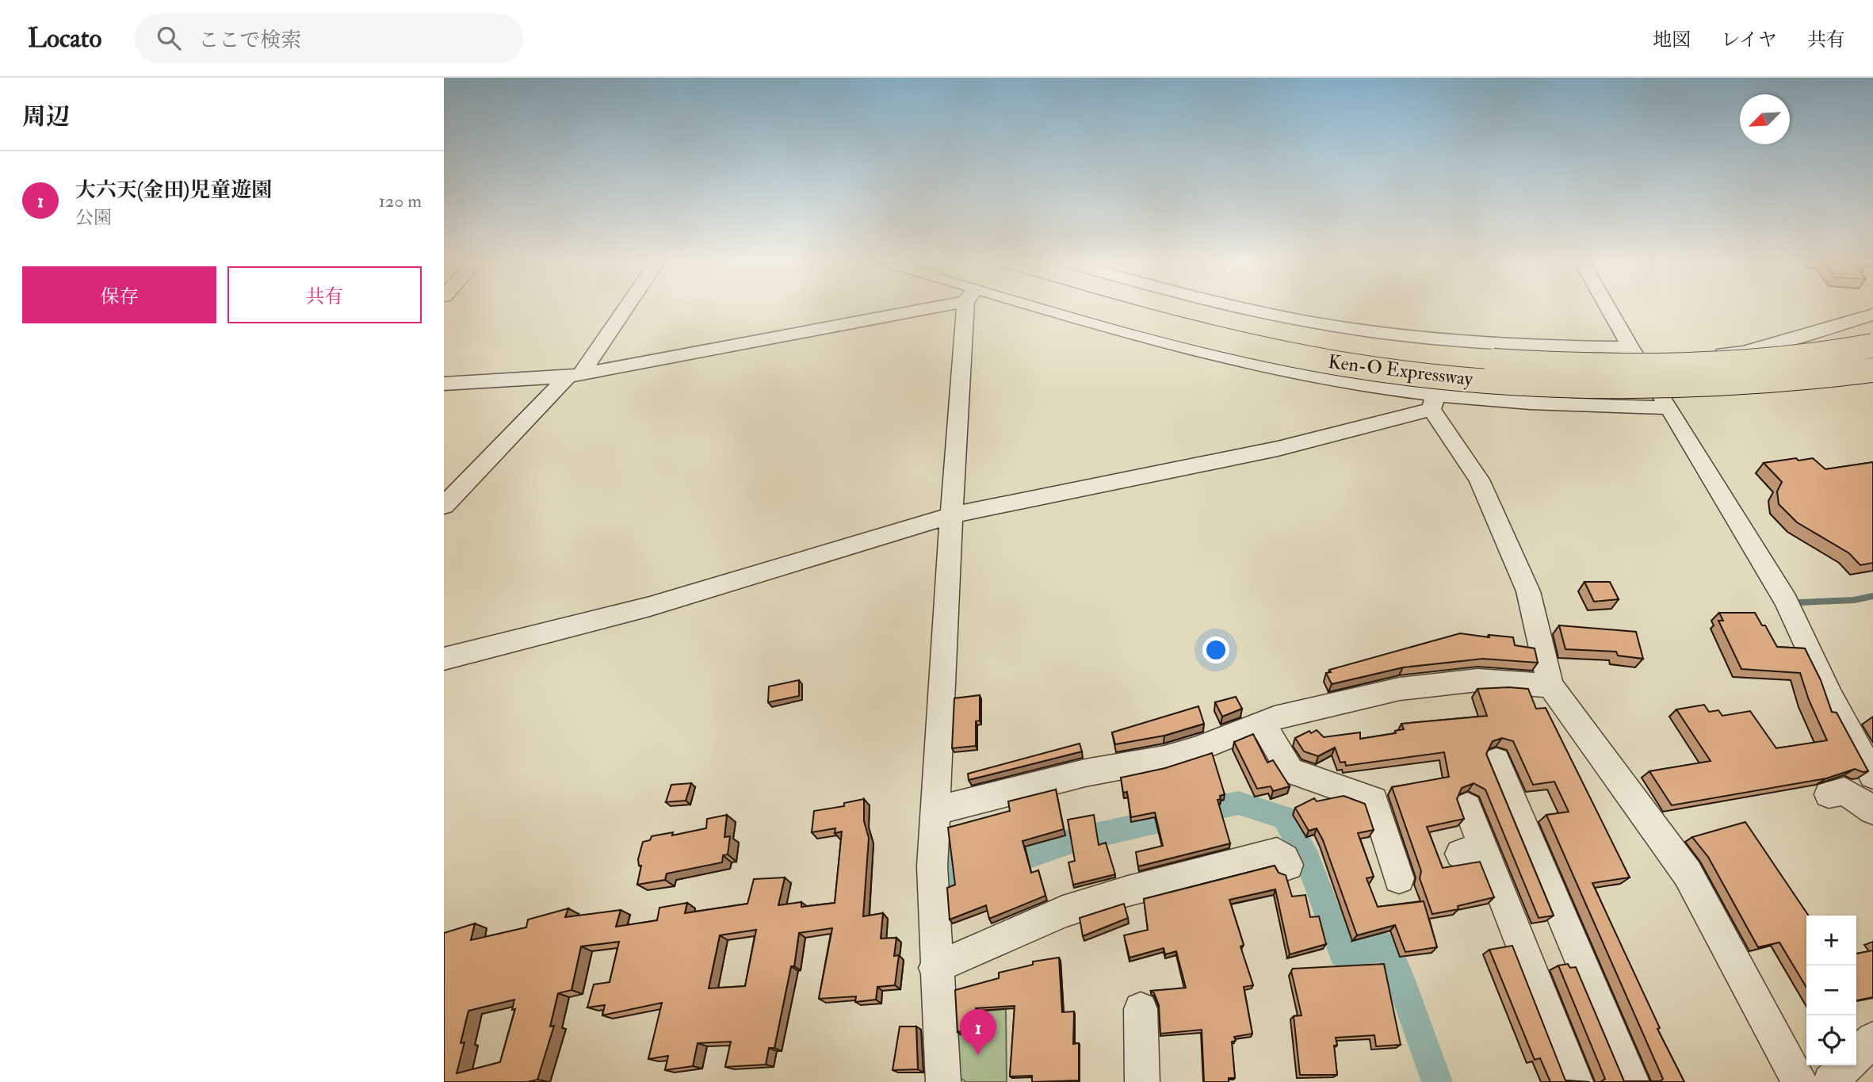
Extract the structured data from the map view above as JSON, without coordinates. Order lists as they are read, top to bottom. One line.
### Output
{"streets":{"highway":["Ken-O Expressway"]},"north":"bottom left","page":{"header":"Locato","search":"ここで検索","nav":["地図","レイヤ","共有"],"heading":"周辺","list":[{"mark":"1","name":"大六天(金田)児童遊園","note":"公園","value":"120 m"}],"buttons":["保存","共有"],"map_buttons":["+","−"],"pins":"1"}}
